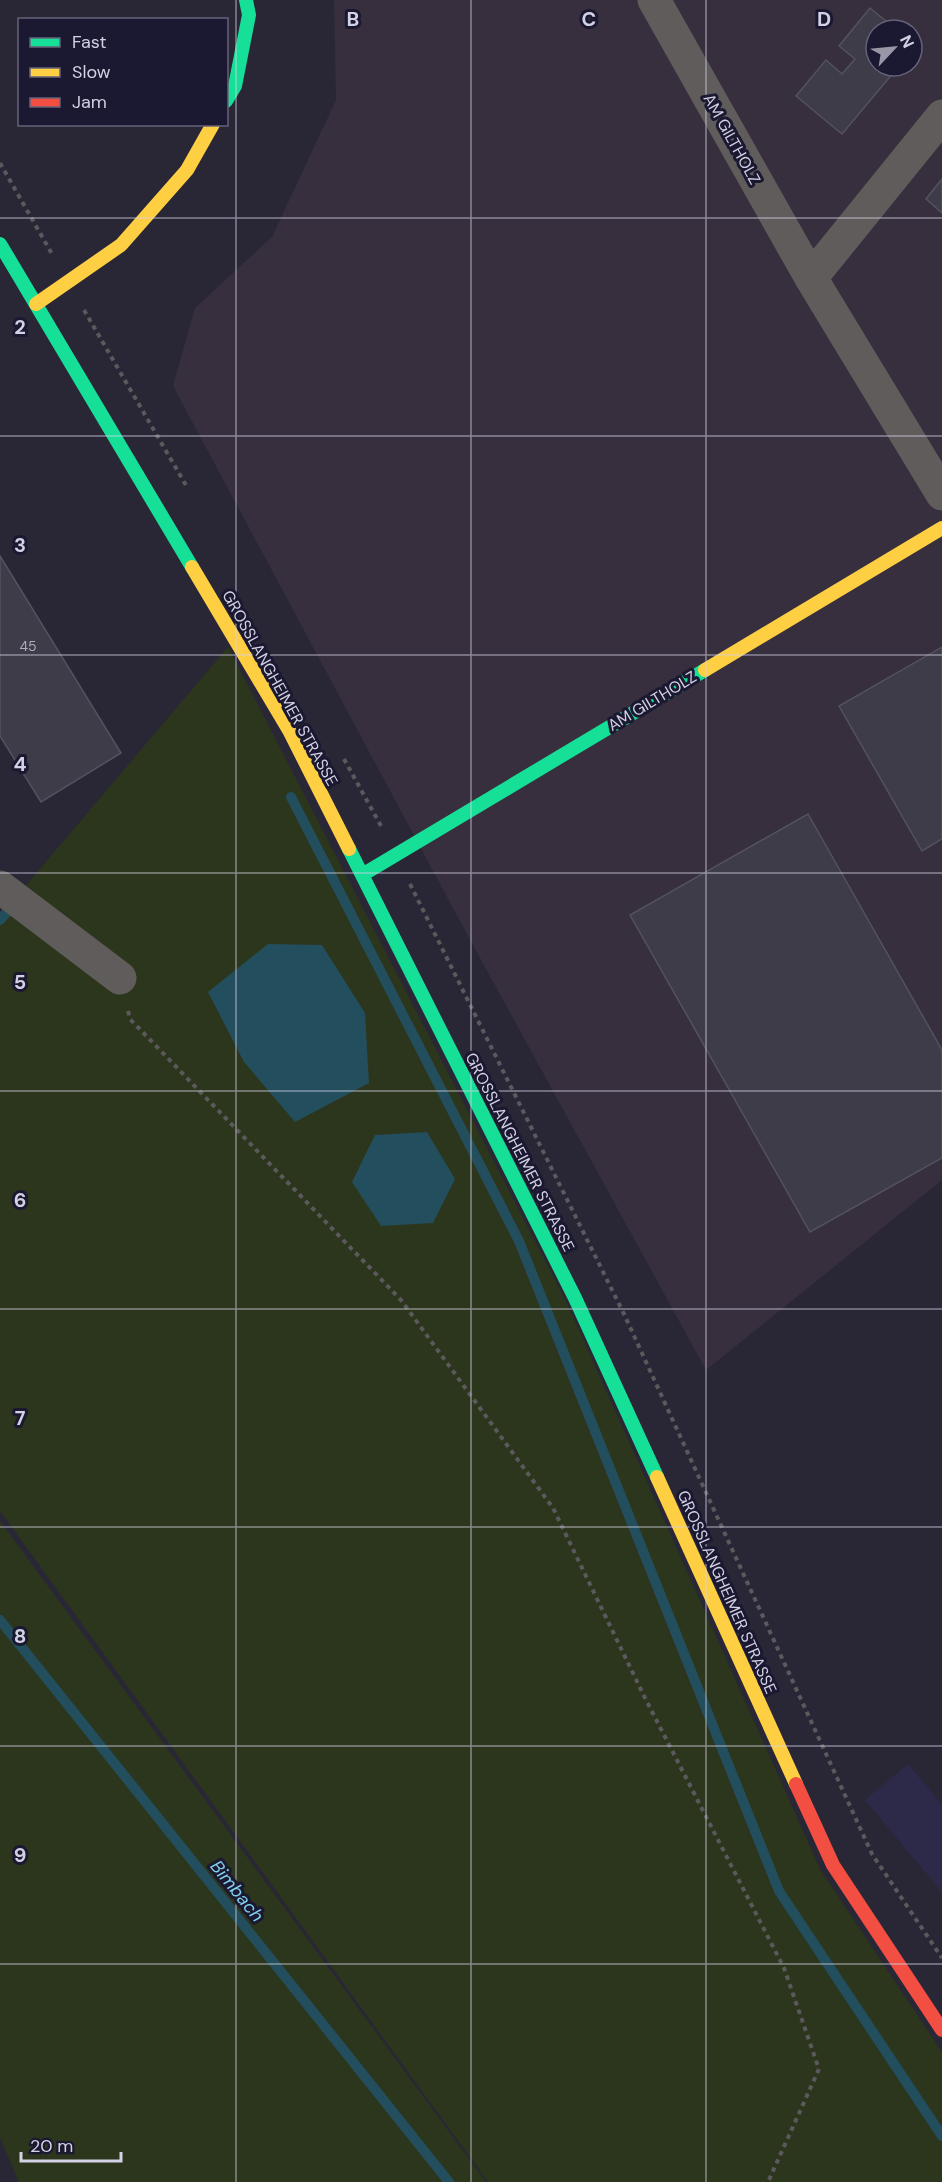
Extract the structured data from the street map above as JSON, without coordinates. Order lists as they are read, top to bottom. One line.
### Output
{"streets":{"main road":["AM GILTHOLZ","GROSSLANGHEIMER STRASSE"]},"crossings":[["AM GILTHOLZ","GROSSLANGHEIMER STRASSE"]],"water":["Bimbach"],"house_numbers":["45"],"legend":["Fast","Slow","Jam"],"scale_bar":"20 m","north":"top right","grid":{"columns":["B","C","D"],"rows":["2","3","4","5","6","7","8","9"]}}
